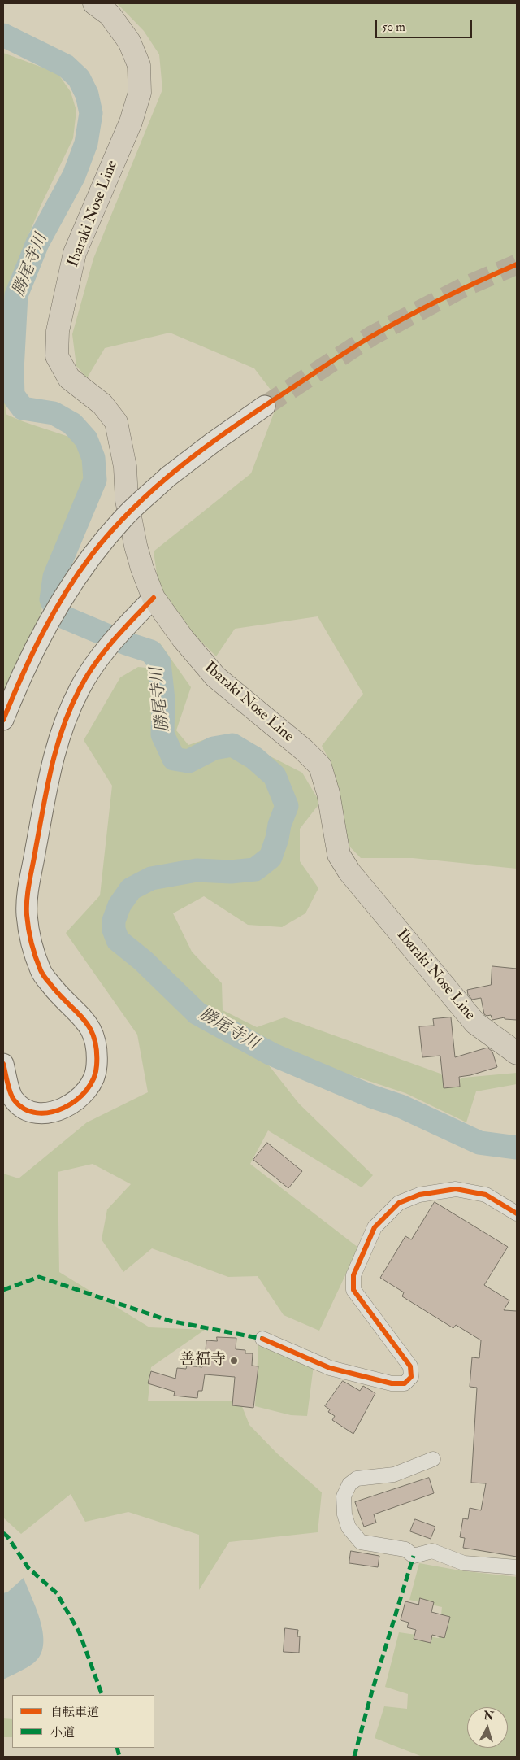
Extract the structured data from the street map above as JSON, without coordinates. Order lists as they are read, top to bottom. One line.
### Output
{"streets":{"main road":["Ibaraki Nose Line"]},"water":["勝尾寺川"],"places":["善福寺"],"legend":["自転車道","小道"],"scale_bar":"50 m","north":"top"}
